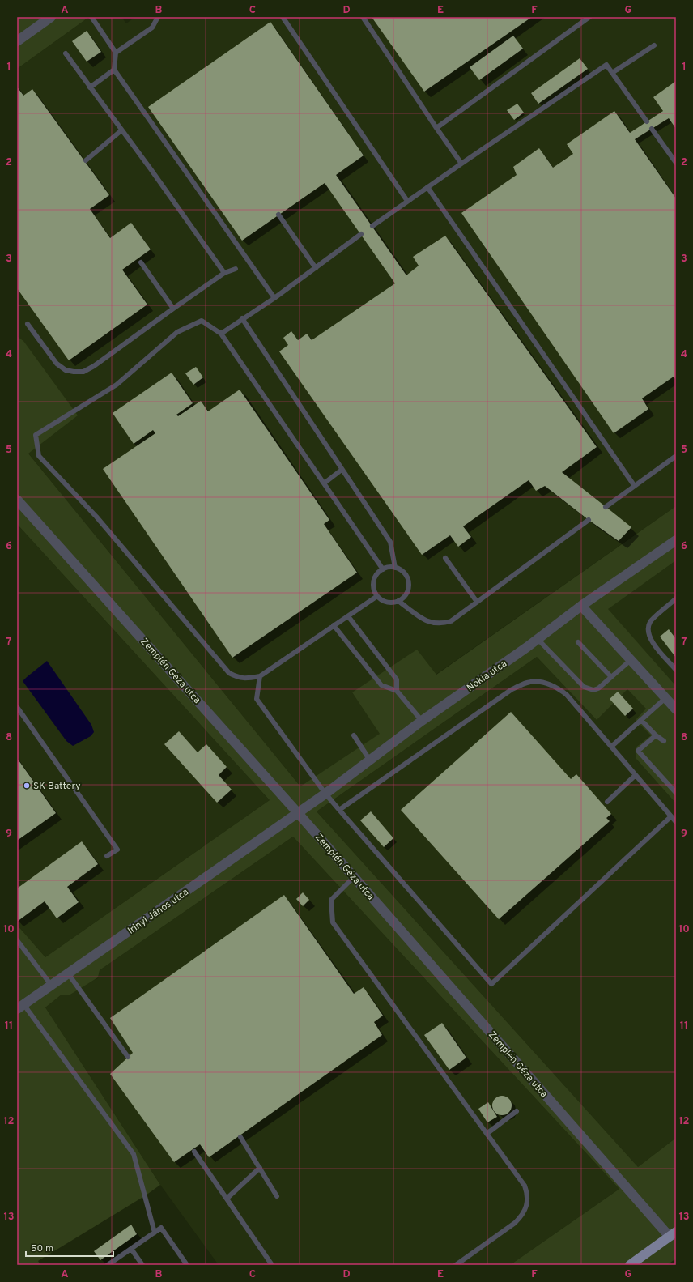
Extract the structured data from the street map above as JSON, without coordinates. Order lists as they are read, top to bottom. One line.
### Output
{"streets":{"street":["Zemplén Géza utca","Nokia utca","Irinyi János utca"]},"crossings":[["Zemplén Géza utca","Nokia utca"],["Zemplén Géza utca","Irinyi János utca"],["Nokia utca","Irinyi János utca"]],"places":["SK Battery"],"scale_bar":"50 m","grid":{"columns":["A","B","C","D","E","F","G"],"rows":["1","2","3","4","5","6","7","8","9","10","11","12","13"]}}
